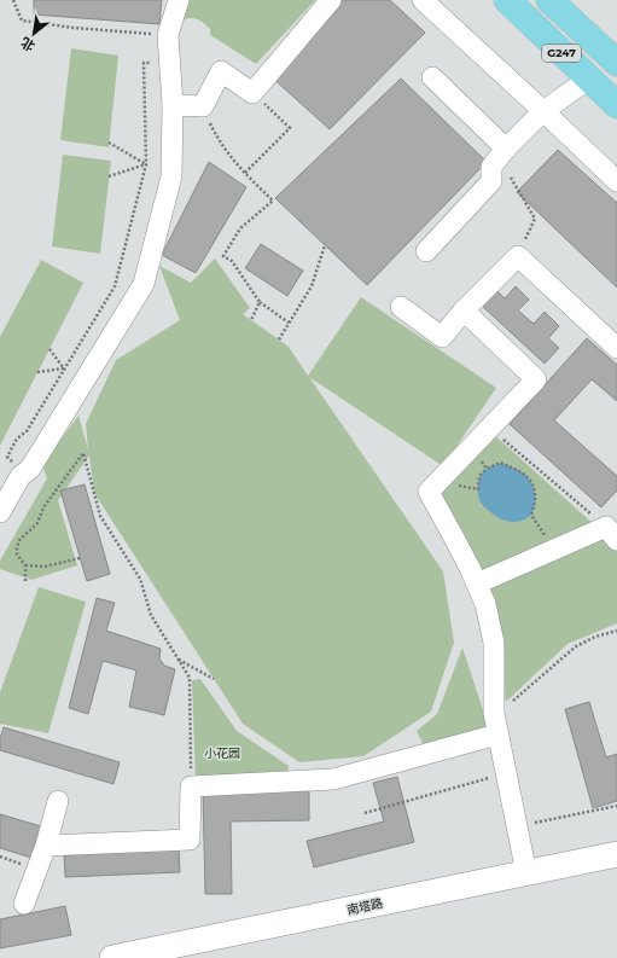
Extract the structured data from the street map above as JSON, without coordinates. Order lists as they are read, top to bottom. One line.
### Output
{"streets":{"highway":["G247"],"street":["南塔路"]},"parks":["小花园"],"north":"bottom left"}
